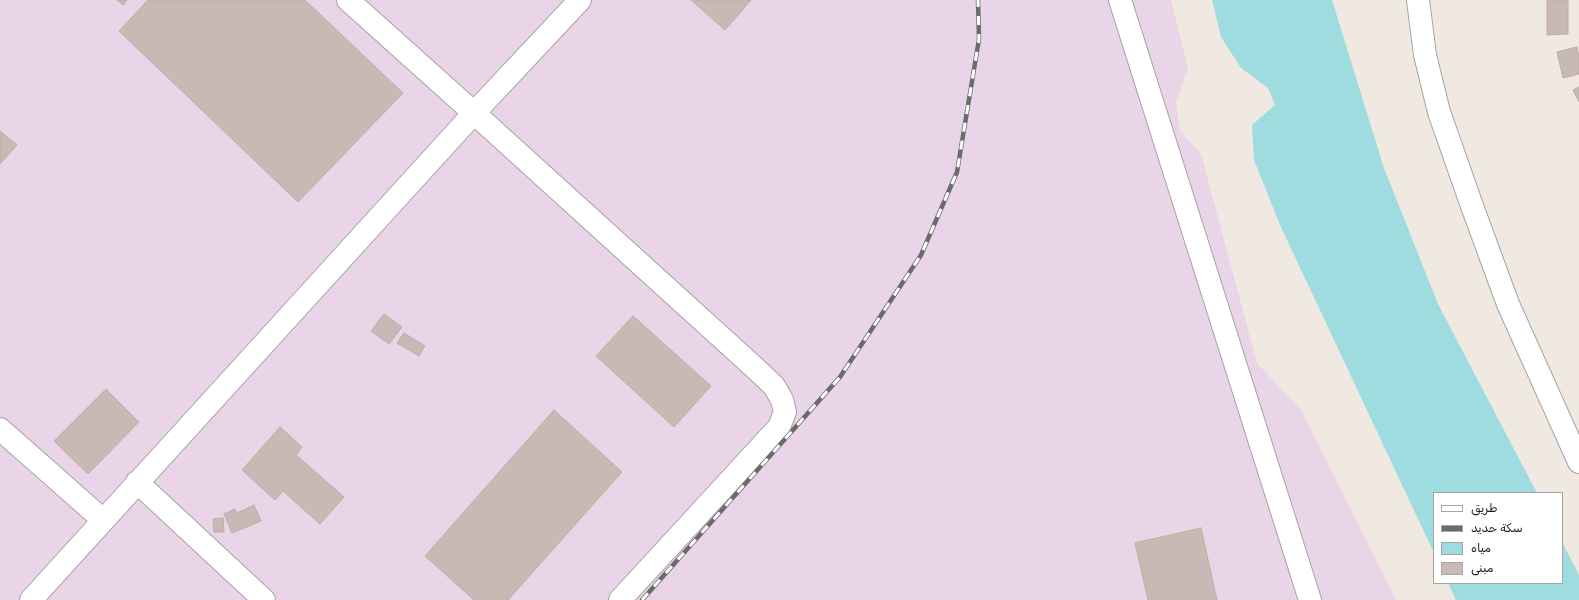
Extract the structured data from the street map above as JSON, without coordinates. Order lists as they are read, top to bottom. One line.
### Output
{"legend":["طريق","سكة حديد","مياه","مبنى"]}
